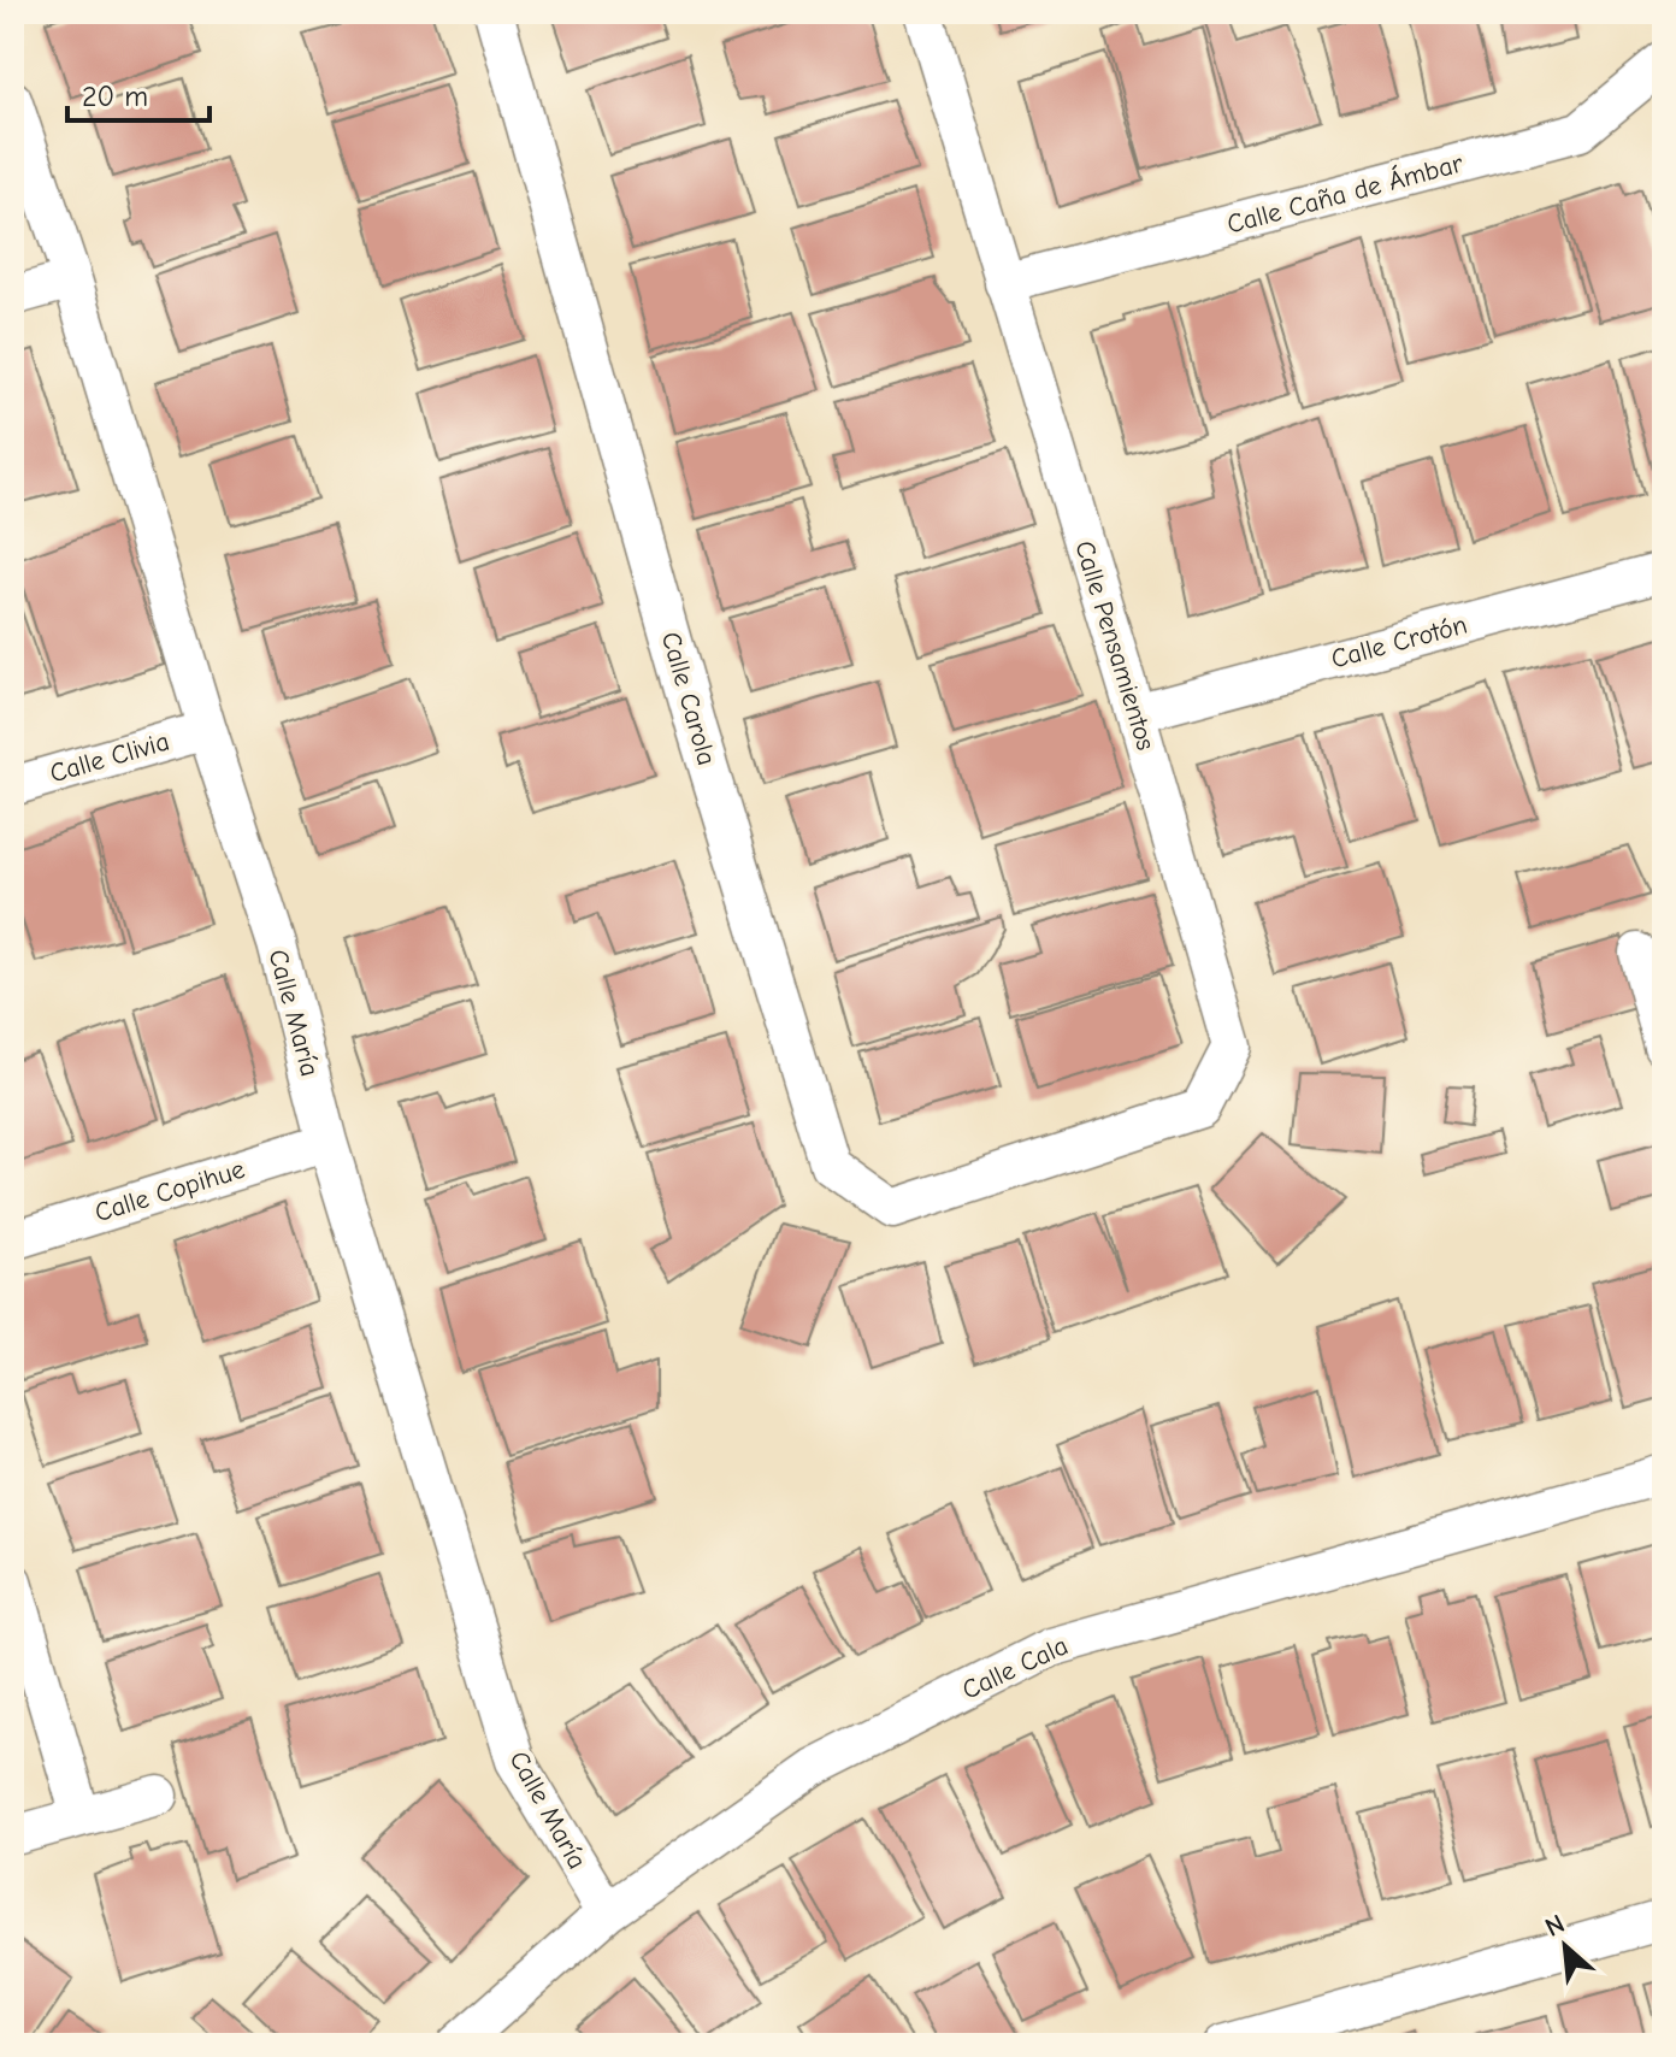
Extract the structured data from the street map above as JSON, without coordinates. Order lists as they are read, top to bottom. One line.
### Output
{"streets":{"street":["Calle Caña de Ámbar","Calle Crotón","Calle Pensamientos","Calle Carola","Calle Clivia","Calle María","Calle Copihue","Calle Cala"]},"crossings":[["Calle Caña de Ámbar","Calle Pensamientos"],["Calle Crotón","Calle Pensamientos"],["Calle Pensamientos","Calle Carola"],["Calle Clivia","Calle María"],["Calle María","Calle Copihue"],["Calle María","Calle Cala"]],"scale_bar":"20 m","north":"top left"}
